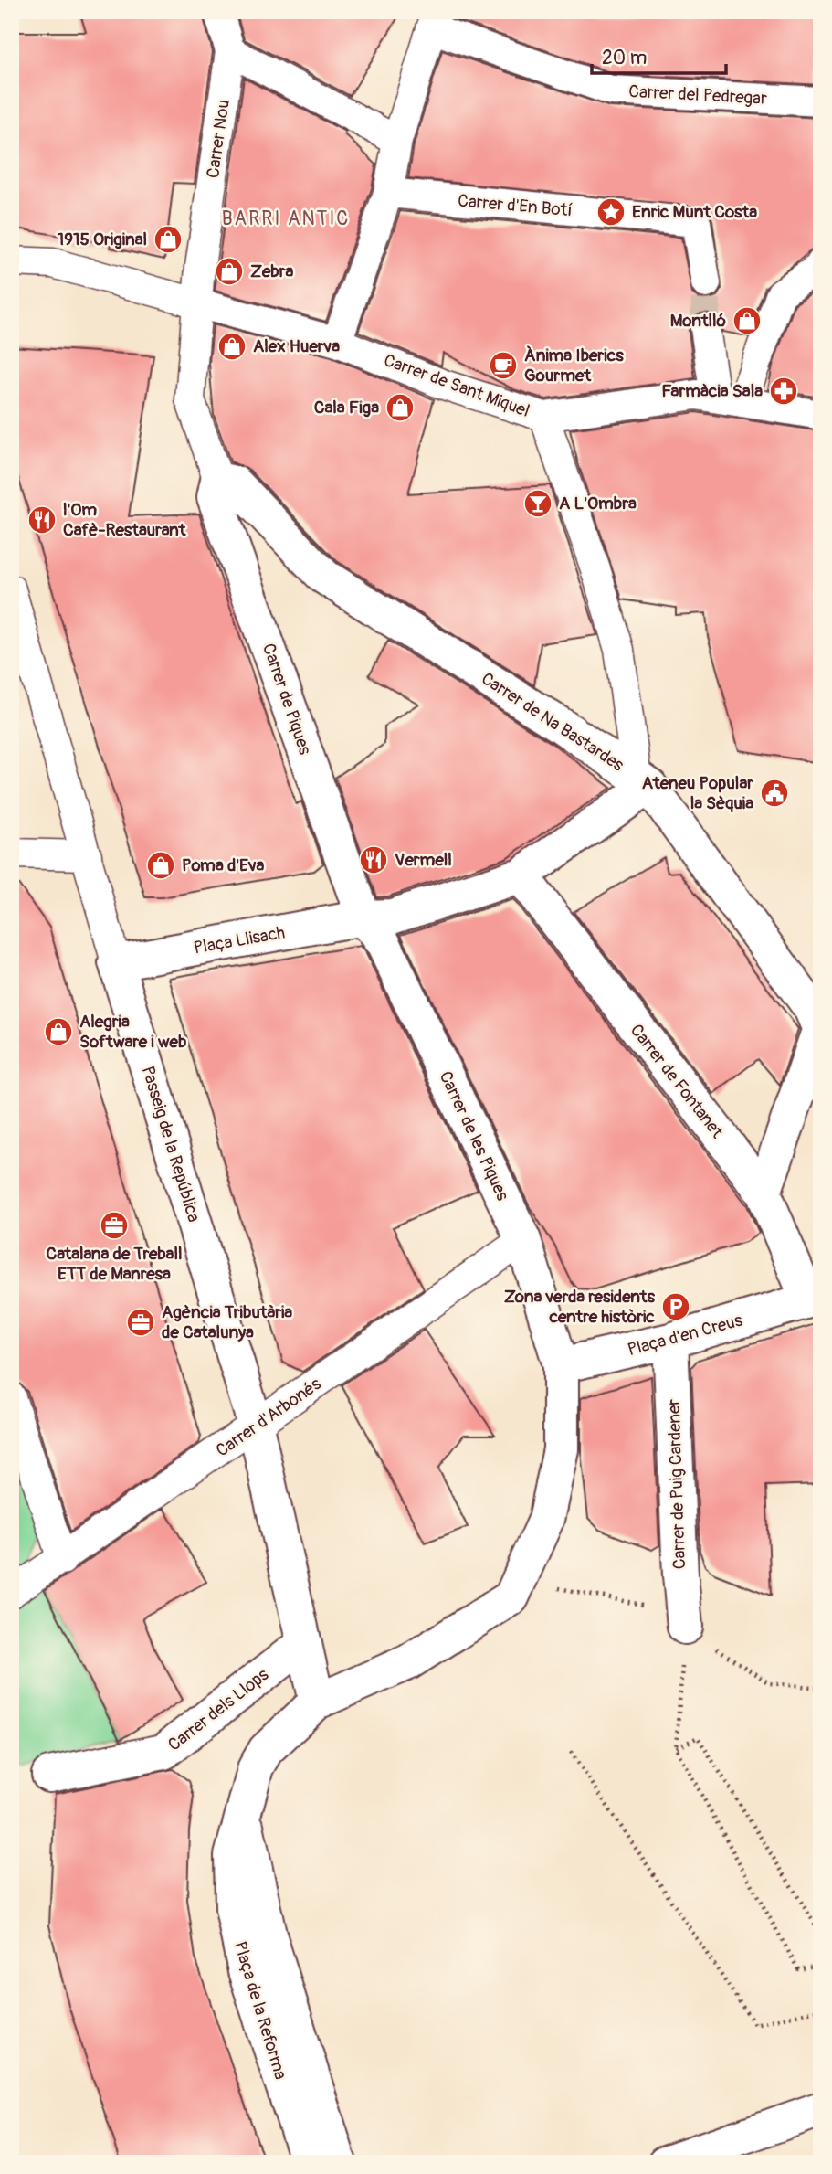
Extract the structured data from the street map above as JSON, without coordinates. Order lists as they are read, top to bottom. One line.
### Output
{"streets":{"street":["Carrer del Pedregar","Carrer Nou","Carrer d'En Botí","Carrer de Sant Miquel","Carrer de Piques","Carrer de Na Bastardes","Plaça Llisach","Carrer de Fontanet","Carrer de les Piques","Passeig de la República","Plaça d'en Creus","Carrer d'Arbonés","Carrer de Puig Cardener","Carrer dels Llops","Plaça de la Reforma"]},"crossings":[["Carrer Nou","Carrer de Sant Miquel"],["Carrer Nou","Carrer de Piques"],["Carrer Nou","Carrer de Na Bastardes"],["Carrer de Piques","Carrer de Na Bastardes"],["Carrer de Piques","Plaça Llisach"],["Carrer de Piques","Carrer de les Piques"],["Carrer de Na Bastardes","Plaça Llisach"],["Plaça Llisach","Carrer de Fontanet"],["Plaça Llisach","Carrer de les Piques"],["Plaça Llisach","Passeig de la República"],["Carrer de Fontanet","Plaça d'en Creus"],["Carrer de les Piques","Plaça d'en Creus"],["Carrer de les Piques","Carrer d'Arbonés"],["Carrer de les Piques","Plaça de la Reforma"],["Passeig de la República","Carrer d'Arbonés"],["Passeig de la República","Carrer dels Llops"],["Passeig de la República","Plaça de la Reforma"],["Plaça d'en Creus","Carrer de Puig Cardener"],["Plaça d'en Creus","Plaça de la Reforma"]],"districts":["BARRI ANTIC"],"places":{"place":["Enric Munt Costa"],"shop":["1915 Original","Zebra","Montlló","Alex Huerva","Cala Figa","Poma d'Eva","Alegria Software i web"],"cafe":["Ànima Iberics Gourmet"],"pharmacy":["Farmàcia Sala"],"bar":["A L'Ombra"],"restaurant":["l'Om Cafè-Restaurant","Vermell"],"public building":["Ateneu Popular la Sèquia"],"office":["Catalana de Treball ETT de Manresa","Agència Tributària de Catalunya"],"parking":["Zona verda residents centre històric"]},"scale_bar":"20 m"}
